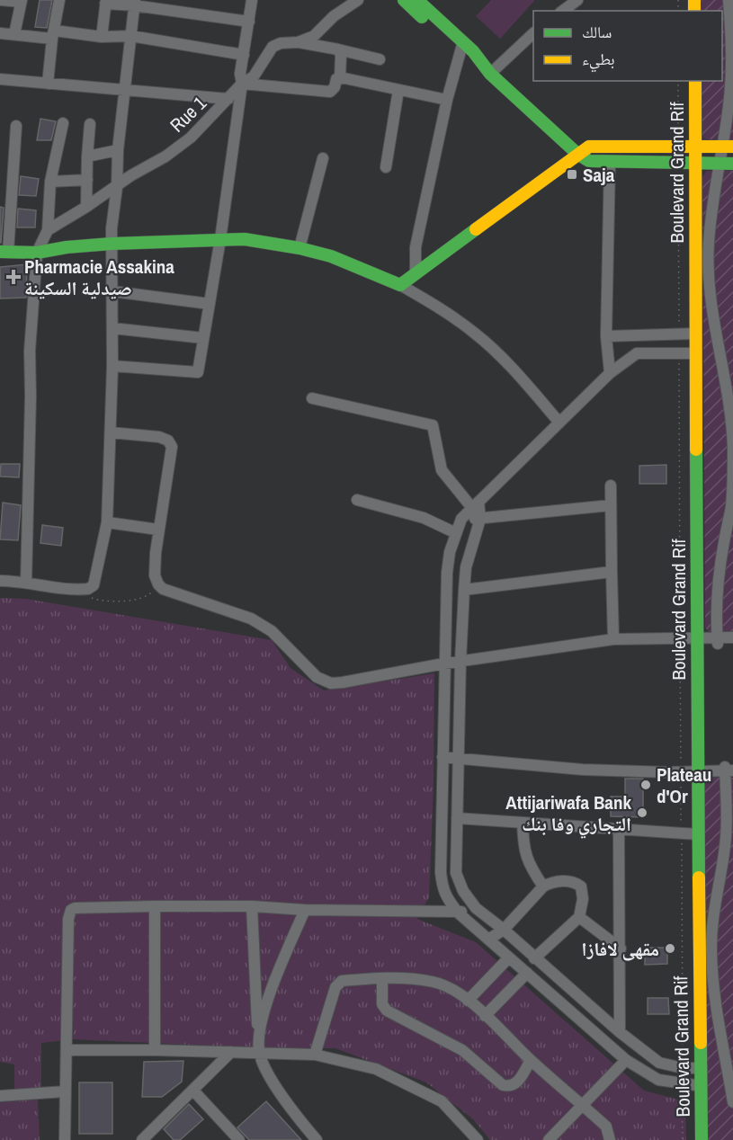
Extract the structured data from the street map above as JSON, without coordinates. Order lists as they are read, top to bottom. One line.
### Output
{"streets":{"street":["Rue 1","Boulevard Grand Rif"]},"places":{"transit":["Saja"],"health":["Pharmacie Assakina صيدلية السكينة"],"other":["Plateau d'Or","Attijariwafa Bank التجاري وفا بنك","مقهى لافازا"]},"legend":["سالك","بطيء"]}
